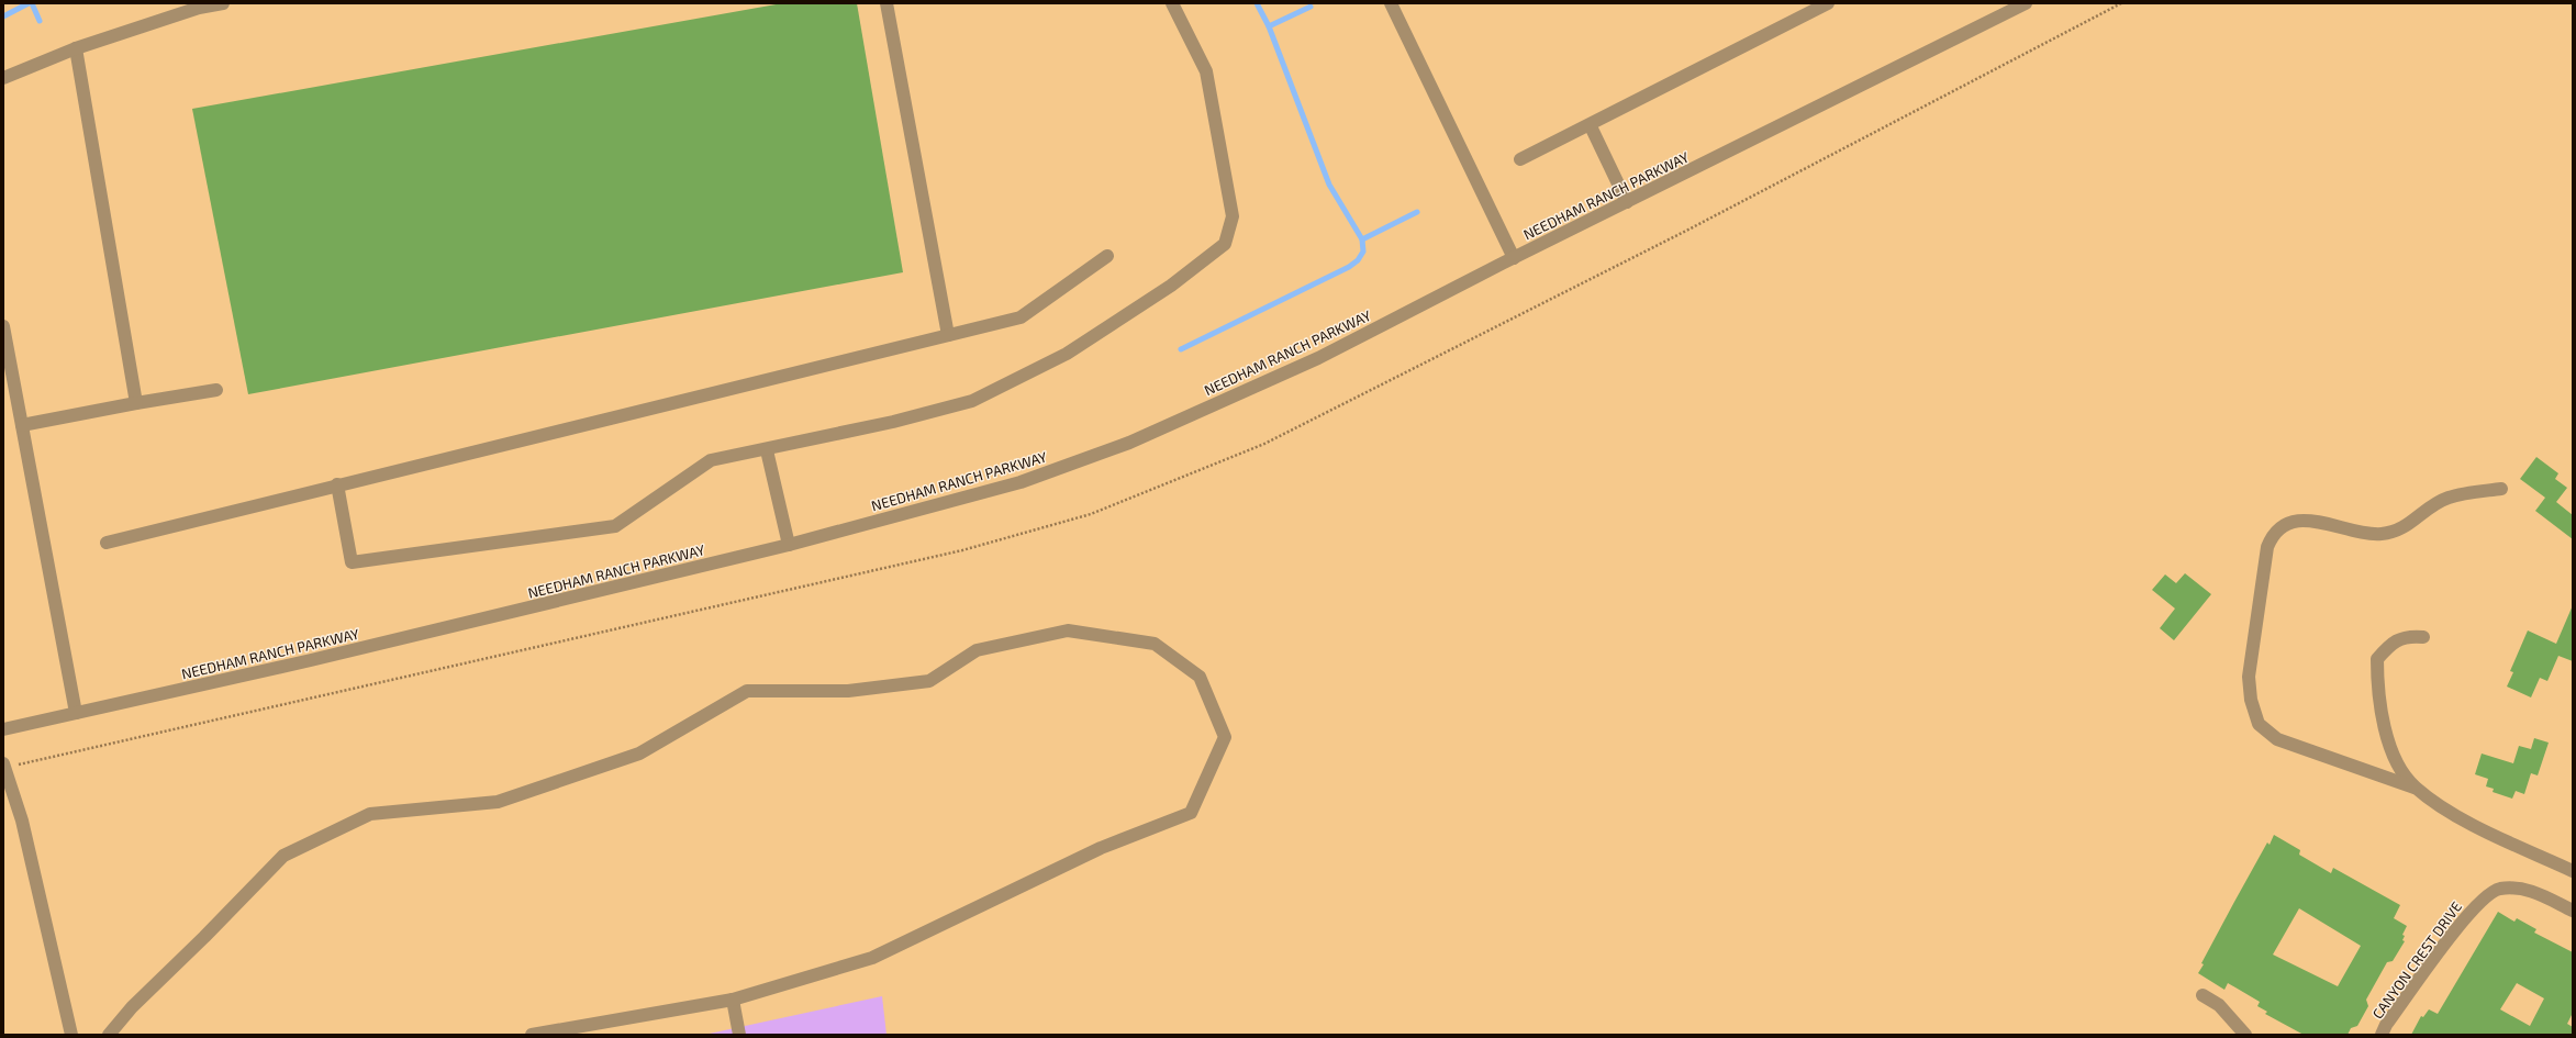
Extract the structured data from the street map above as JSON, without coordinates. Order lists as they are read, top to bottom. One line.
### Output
{"streets":{"street":["NEEDHAM RANCH PARKWAY","CANYON CREST DRIVE"]}}
